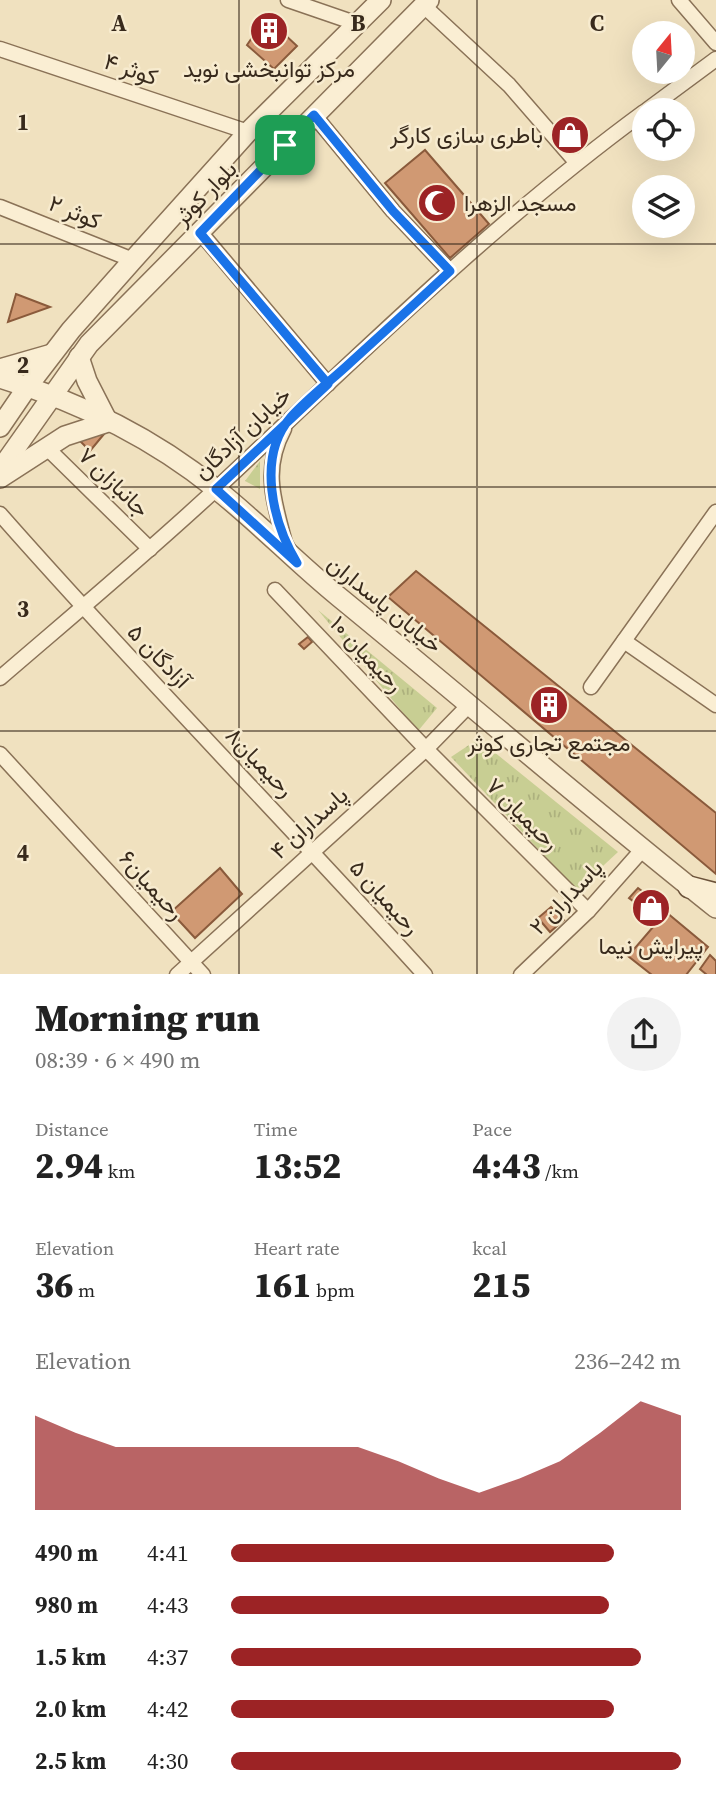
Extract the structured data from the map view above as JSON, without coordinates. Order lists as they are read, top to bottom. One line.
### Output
{"streets":{"street":["کوثر ۴","بلوار کوثر","کوثر ۲","خیابان آزادگان","جانبازان ۷","خیابان پاسداران","رحیمیان ۱۰","آزادگان ۵","رحیمیان۸","رحیمیان ۷","پاسداران ۴","رحیمیان۶","رحیمیان ۵","پاسداران ۲"]},"crossings":[["کوثر ۴","بلوار کوثر"],["بلوار کوثر","کوثر ۲"],["بلوار کوثر","خیابان پاسداران"],["خیابان آزادگان","جانبازان ۷"],["خیابان آزادگان","خیابان پاسداران"],["خیابان آزادگان","آزادگان ۵"],["خیابان پاسداران","پاسداران ۴"],["خیابان پاسداران","پاسداران ۲"],["رحیمیان ۱۰","رحیمیان ۷"],["رحیمیان ۱۰","پاسداران ۴"],["آزادگان ۵","رحیمیان۸"],["رحیمیان۸","پاسداران ۴"],["رحیمیان۸","رحیمیان ۵"],["رحیمیان ۷","پاسداران ۴"],["رحیمیان ۷","پاسداران ۲"],["پاسداران ۴","رحیمیان۶"],["پاسداران ۴","رحیمیان ۵"]],"places":{"building":["مرکز توانبخشی نوید","مجتمع تجاری کوثر"],"shop":["باطری سازی کارگر","پیرایش نیما"],"mosque":["مسجد الزهرا"]},"north":"top","page":{"heading":["Morning run","08:39 · 6 × 490 m"],"stats":[["Distance","2.94 km"],["Time","13:52"],["Pace","4:43 /km"],["Elevation","36 m"],["Heart rate","161 bpm"],["kcal","215"]],"chart":["Elevation","236–242 m"],"list":[{"name":"490 m","note":"4:41"},{"name":"980 m","note":"4:43"},{"name":"1.5 km","note":"4:37"},{"name":"2.0 km","note":"4:42"},{"name":"2.5 km","note":"4:30"}]},"grid":{"columns":["A","B","C"],"rows":["1","2","3","4"]}}
